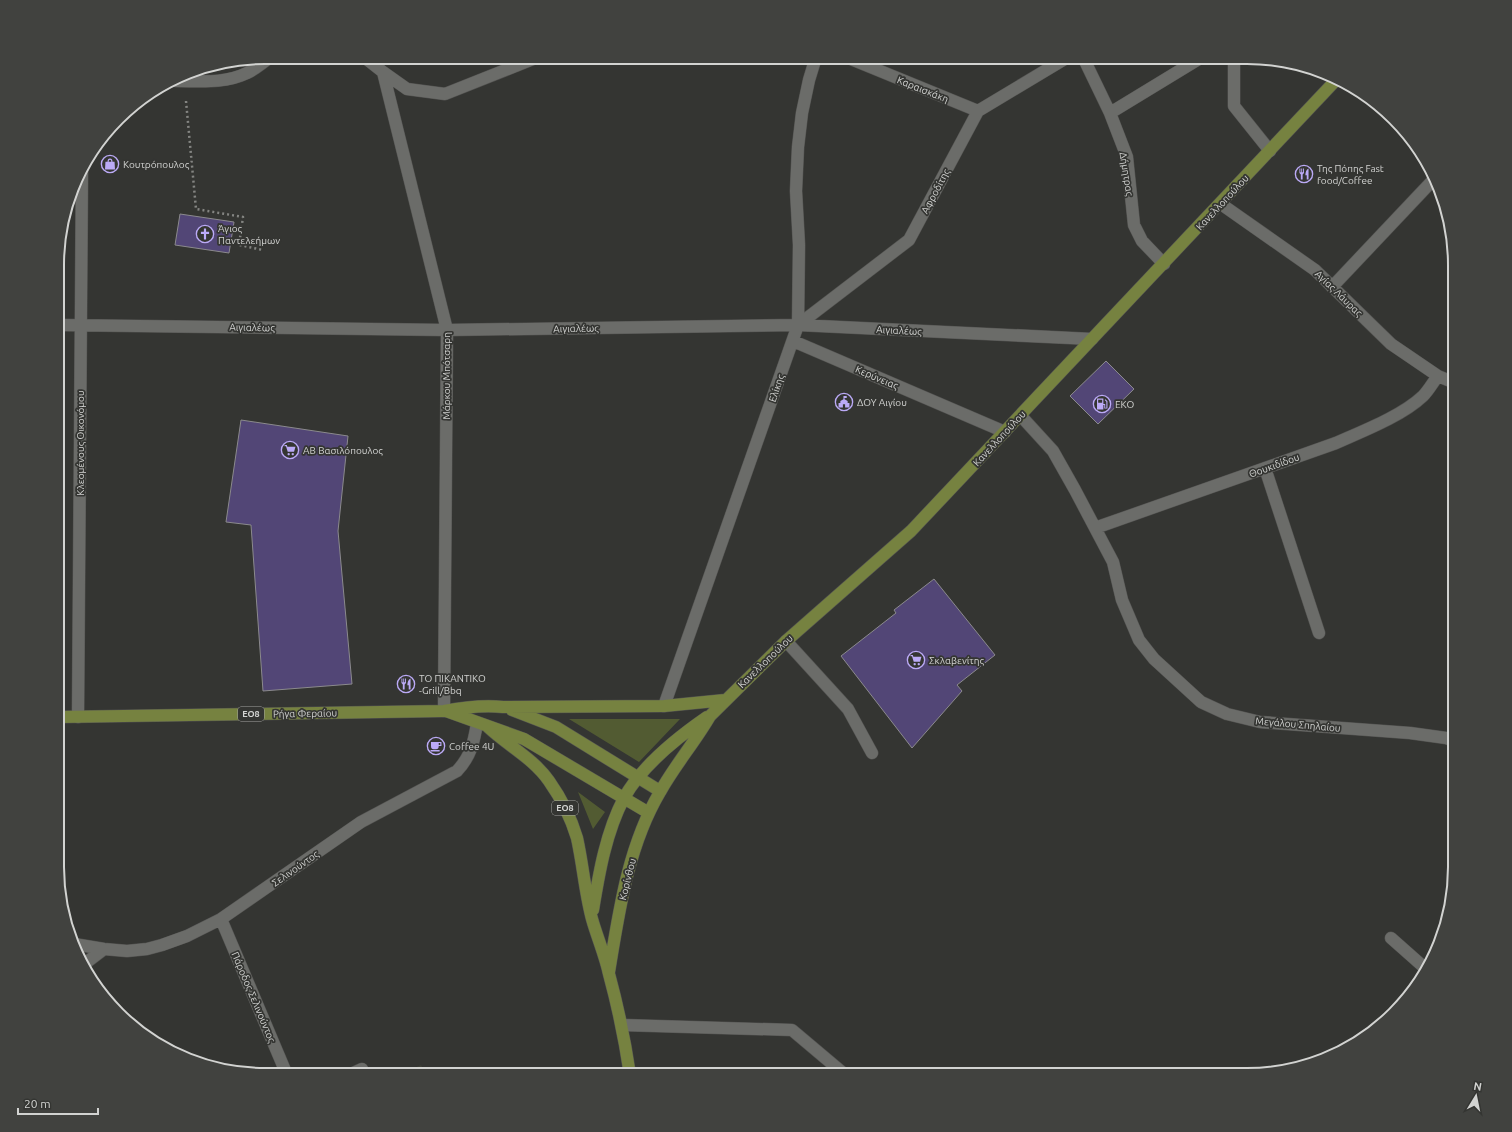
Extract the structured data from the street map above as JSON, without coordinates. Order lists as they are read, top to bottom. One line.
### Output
{"streets":{"main road":["Κανελλοπούλου","Ρήγα Φεραίου","ΕΟ8","Κορίνθου"],"street":["Καραισκάκη","Δήμητρας","Αφροδίτης","Αγίας Λάυρας","Αιγιαλέως","Μάρκου Μπότσαρη","Κερύνειας","Ελίκης","Κλεομένους Οικονόμου","Θουκιδίδου","Μεγάλου Σπηλαίου","Σελινούντος","Πάροδος Σελινούντος"]},"crossings":[["Καραισκάκη","Αφροδίτης"],["Δήμητρας","Κανελλοπούλου"],["Αφροδίτης","Αιγιαλέως"],["Αφροδίτης","Ελίκης"],["Κανελλοπούλου","Αγίας Λάυρας"],["Κανελλοπούλου","Αιγιαλέως"],["Κανελλοπούλου","Κερύνειας"],["Κανελλοπούλου","ΕΟ8"],["Κανελλοπούλου","Μεγάλου Σπηλαίου"],["Κανελλοπούλου","Κορίνθου"],["Αγίας Λάυρας","Θουκιδίδου"],["Αιγιαλέως","Μάρκου Μπότσαρη"],["Αιγιαλέως","Ελίκης"],["Αιγιαλέως","Κλεομένους Οικονόμου"],["Μάρκου Μπότσαρη","Ρήγα Φεραίου"],["Μάρκου Μπότσαρη","ΕΟ8"],["Κερύνειας","Ελίκης"],["Κλεομένους Οικονόμου","Ρήγα Φεραίου"],["Θουκιδίδου","Μεγάλου Σπηλαίου"],["Ρήγα Φεραίου","ΕΟ8"],["ΕΟ8","Σελινούντος"],["ΕΟ8","Κορίνθου"],["Σελινούντος","Πάροδος Σελινούντος"]],"places":{"shop":["Κουτρόπουλος"],"restaurant":["Της Πόπης Fast food/Coffee","ΤΟ ΠΙΚΑΝΤΙΚΟ -Grill/Bbq"],"church":["Άγιος Παντελεήμων"],"public building":["ΔΟΥ Αιγίου"],"fuel station":["EKO"],"supermarket":["ΑΒ Βασιλόπουλος","Σκλαβενίτης"],"cafe":["Coffee 4U"]},"scale_bar":"20 m","north":"top"}
